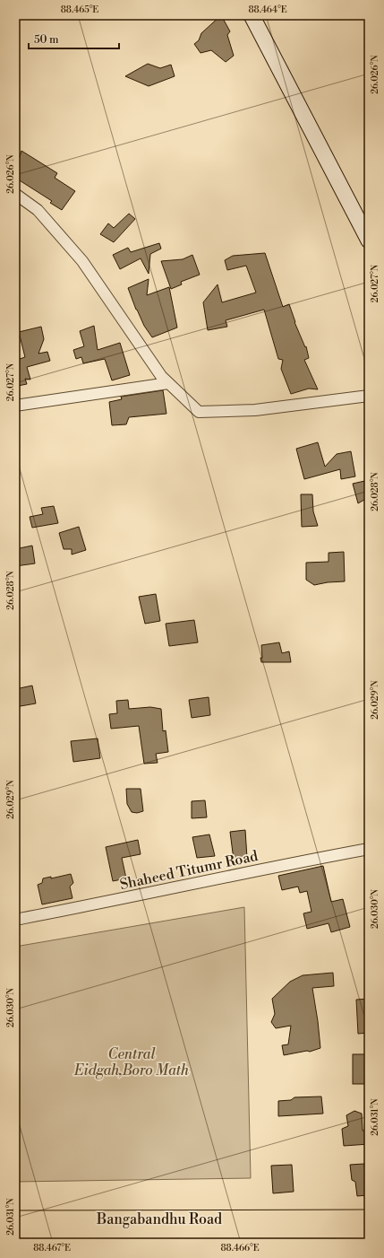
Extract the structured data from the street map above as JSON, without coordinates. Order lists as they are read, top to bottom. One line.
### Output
{"streets":{"main road":["Bangabandhu Road"],"street":["Shaheed Titumr Road"]},"parks":["Central Eidgah,Boro Math"],"scale_bar":"50 m","coordinates":["88.465°E","88.464°E","26.026°N","26.027°N","26.028°N","26.029°N","26.030°N","26.031°N","88.467°E","88.466°E"]}
